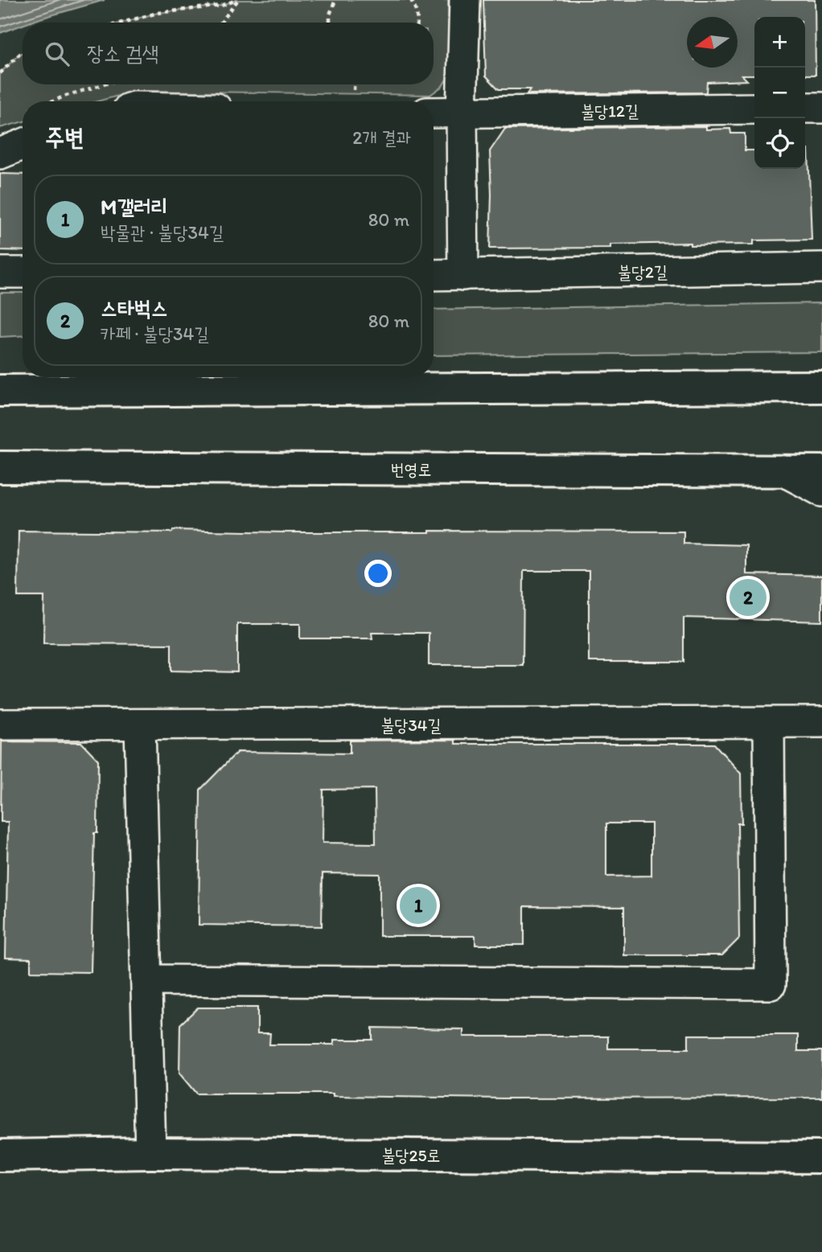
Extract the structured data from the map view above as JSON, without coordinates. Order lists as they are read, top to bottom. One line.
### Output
{"streets":{"main road":["번영로","불당25로"],"street":["불당12길","불당2길","불당34길"]},"north":"left","page":{"map_buttons":["+","−"],"search":"장소 검색","heading":["주변","2개 결과"],"list":[{"mark":"1","name":"M갤러리","note":"박물관 · 불당34길","value":"80 m"},{"mark":"2","name":"스타벅스","note":"카페 · 불당34길","value":"80 m"}],"pins":["2","1"]}}
